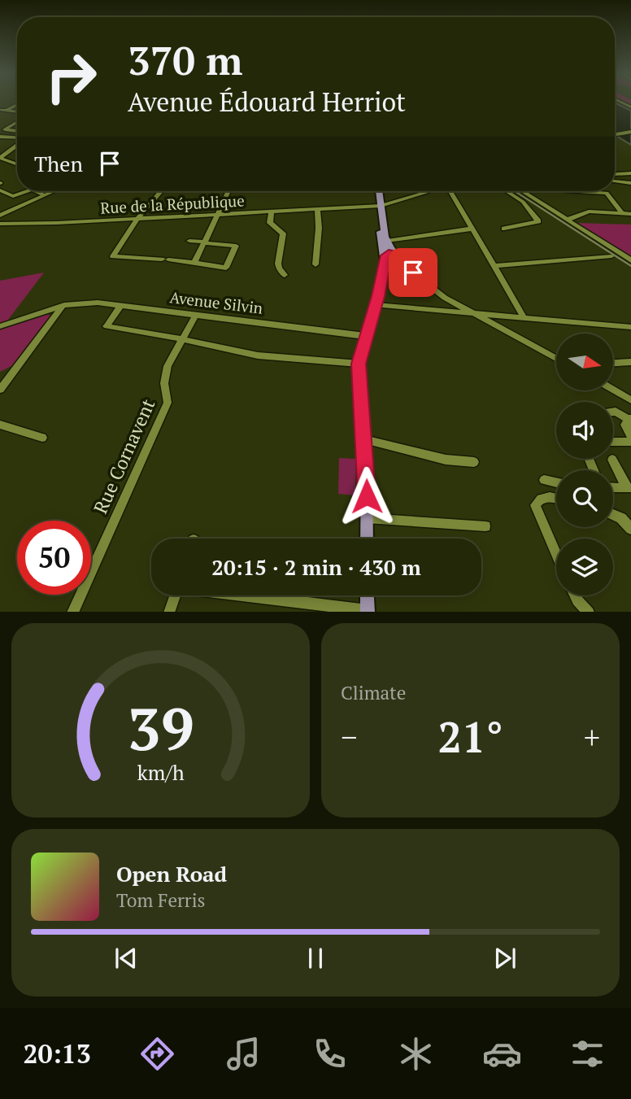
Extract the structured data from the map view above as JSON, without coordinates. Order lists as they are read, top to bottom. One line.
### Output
{"streets":{"street":["Rue de la République","Avenue Silvin","Rue Cornavent"]},"crossings":[["Avenue Silvin","Rue Cornavent"]],"north":"right","page":{"turn":["370 m","Avenue Édouard Herriot"],"then":"Then","limit":"50","trip":"20:15 · 2 min · 430 m","tile":"Climate","heat":["−","21°","+"],"song":["Open Road","Tom Ferris"],"tabs":"20:13","gauge":["39","km/h"]}}
